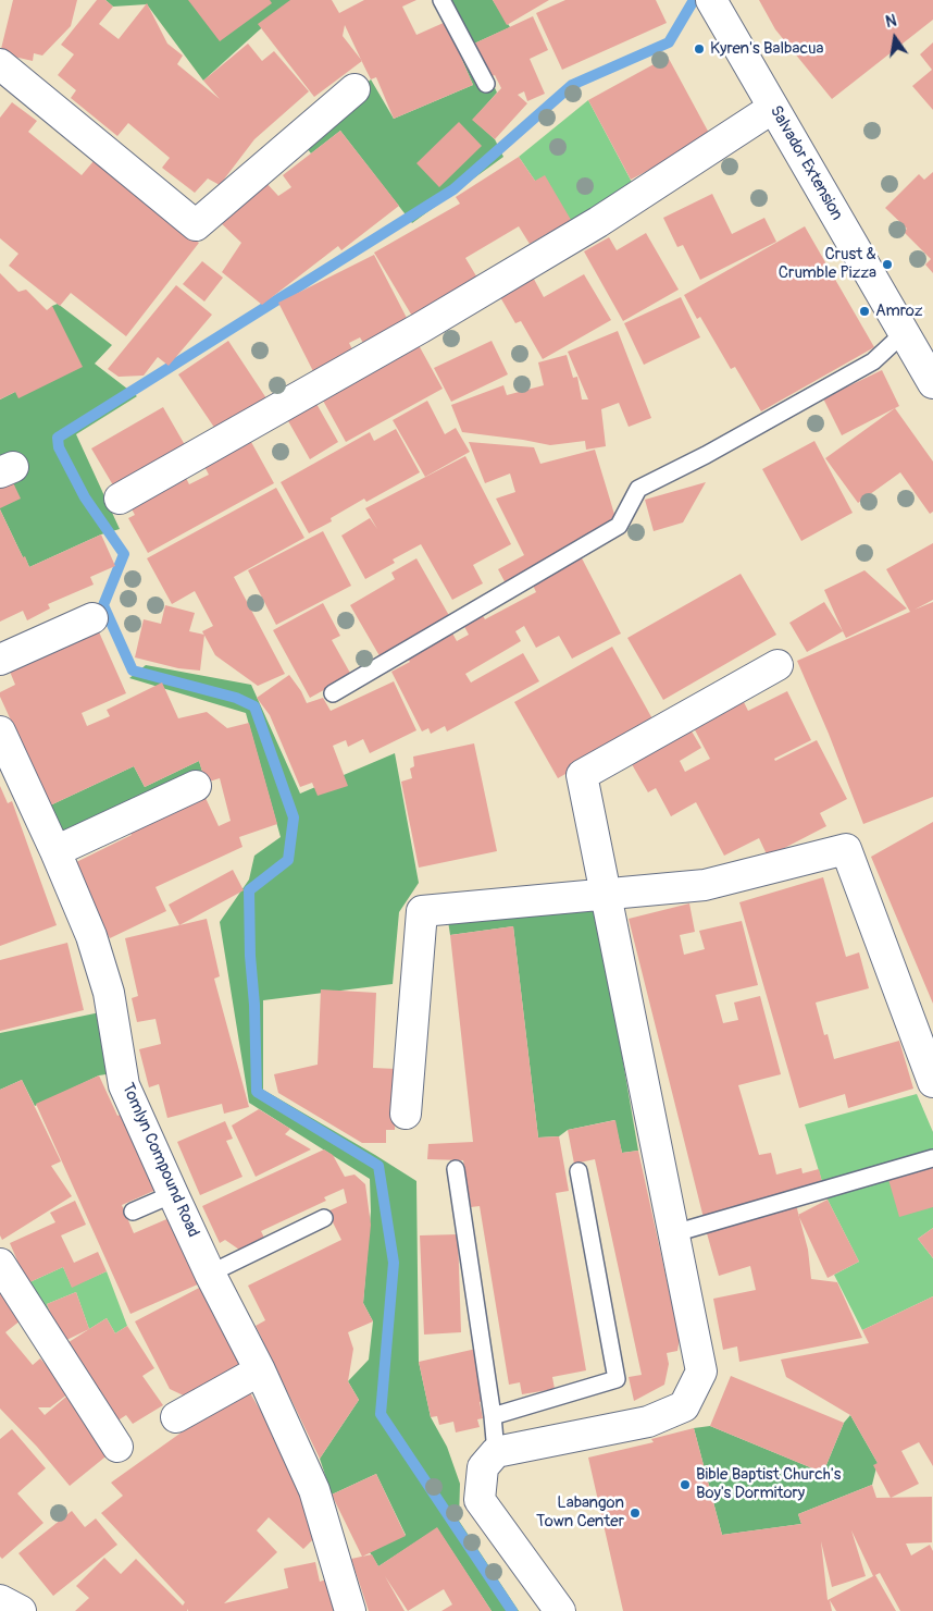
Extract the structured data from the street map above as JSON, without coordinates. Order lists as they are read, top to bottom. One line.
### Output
{"streets":{"street":["Salvador Extension","Tomlyn Compound Road"]},"places":["Kyren's Balbacua","Crust & Crumble Pizza","Amroz","Bible Baptist Church's Boy's Dormitory","Labangon Town Center"],"north":"top"}
